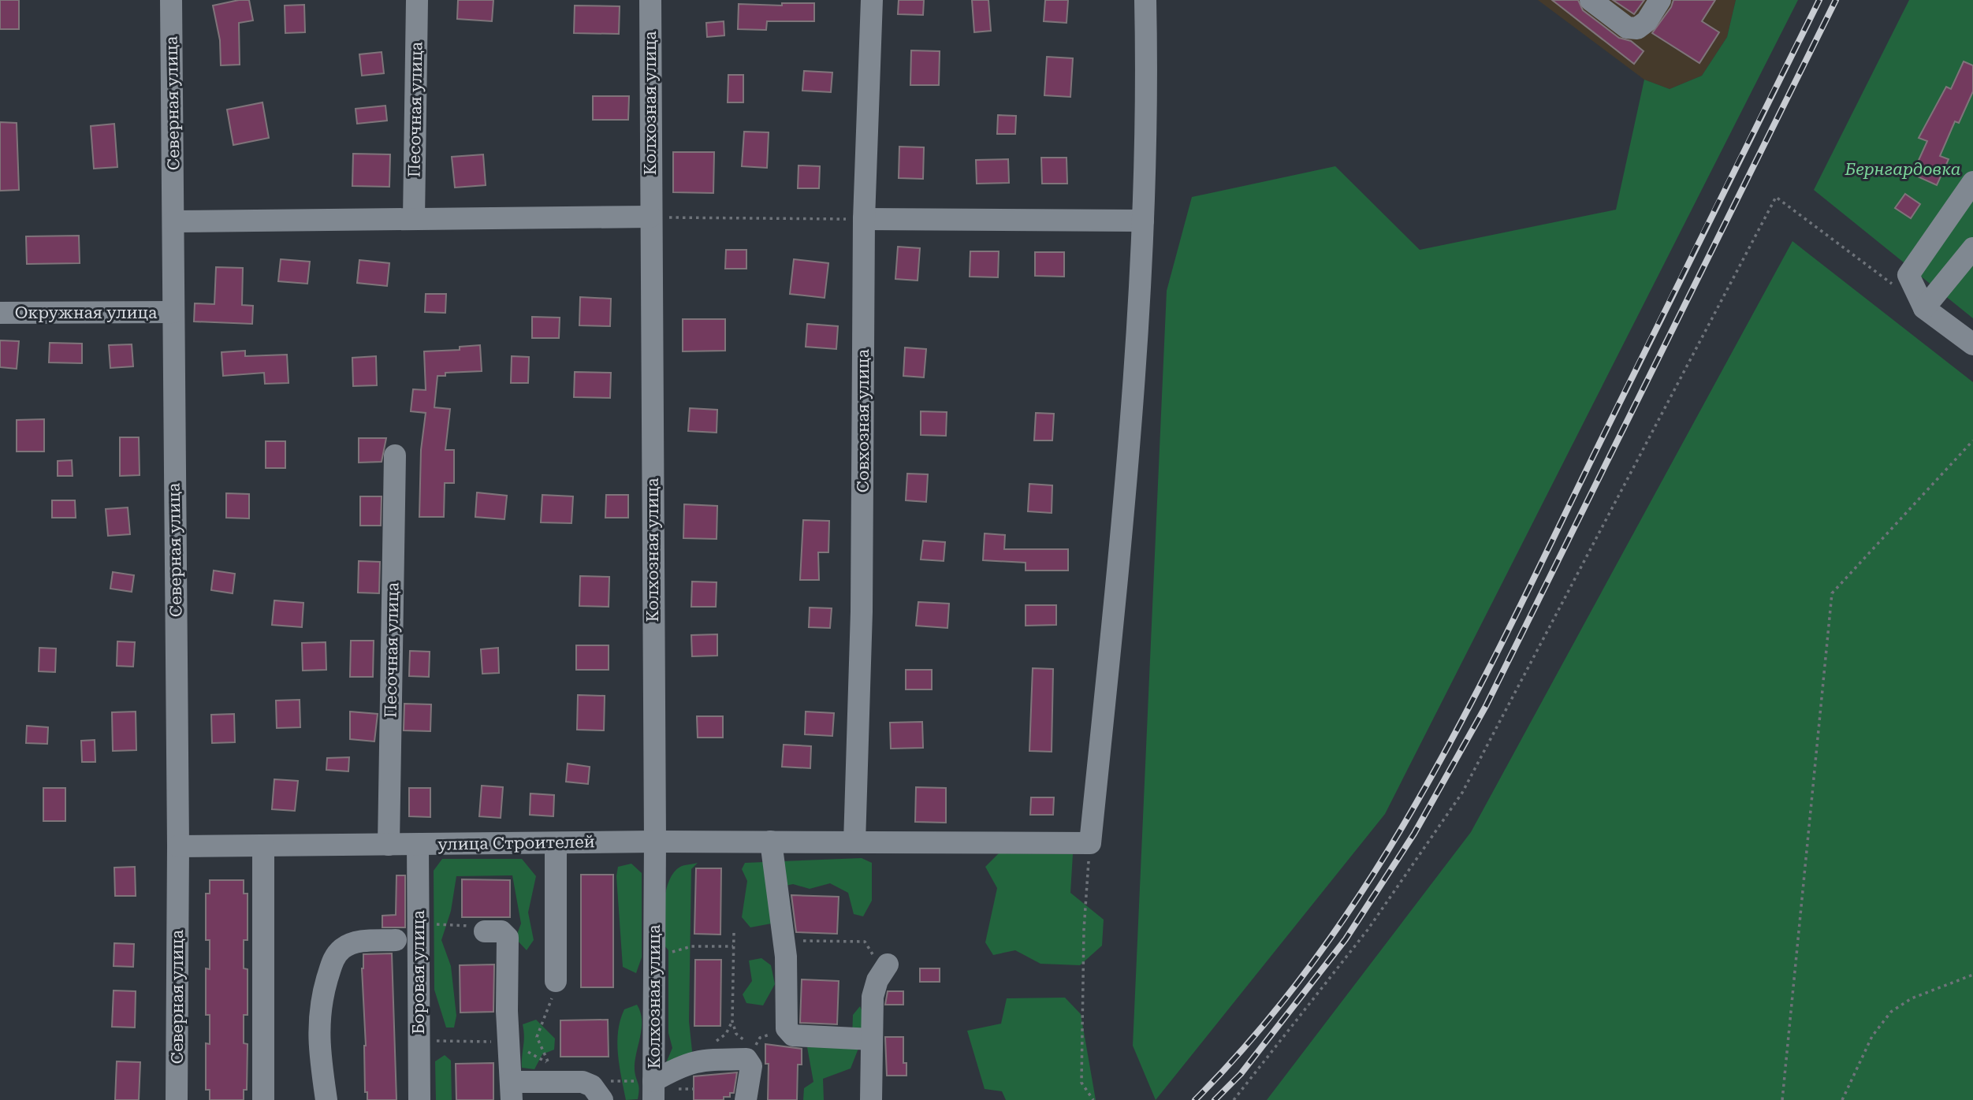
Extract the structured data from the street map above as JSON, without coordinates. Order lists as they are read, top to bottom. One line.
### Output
{"streets":{"street":["Северная улица","Колхозная улица","Песочная улица","Окружная улица","Совхозная улица","улица Строителей","Боровая улица"]},"crossings":[["Северная улица","Окружная улица"],["Северная улица","улица Строителей"],["Колхозная улица","улица Строителей"],["Песочная улица","улица Строителей"],["Совхозная улица","улица Строителей"],["улица Строителей","Боровая улица"]],"parks":["Бернгардовка"]}
